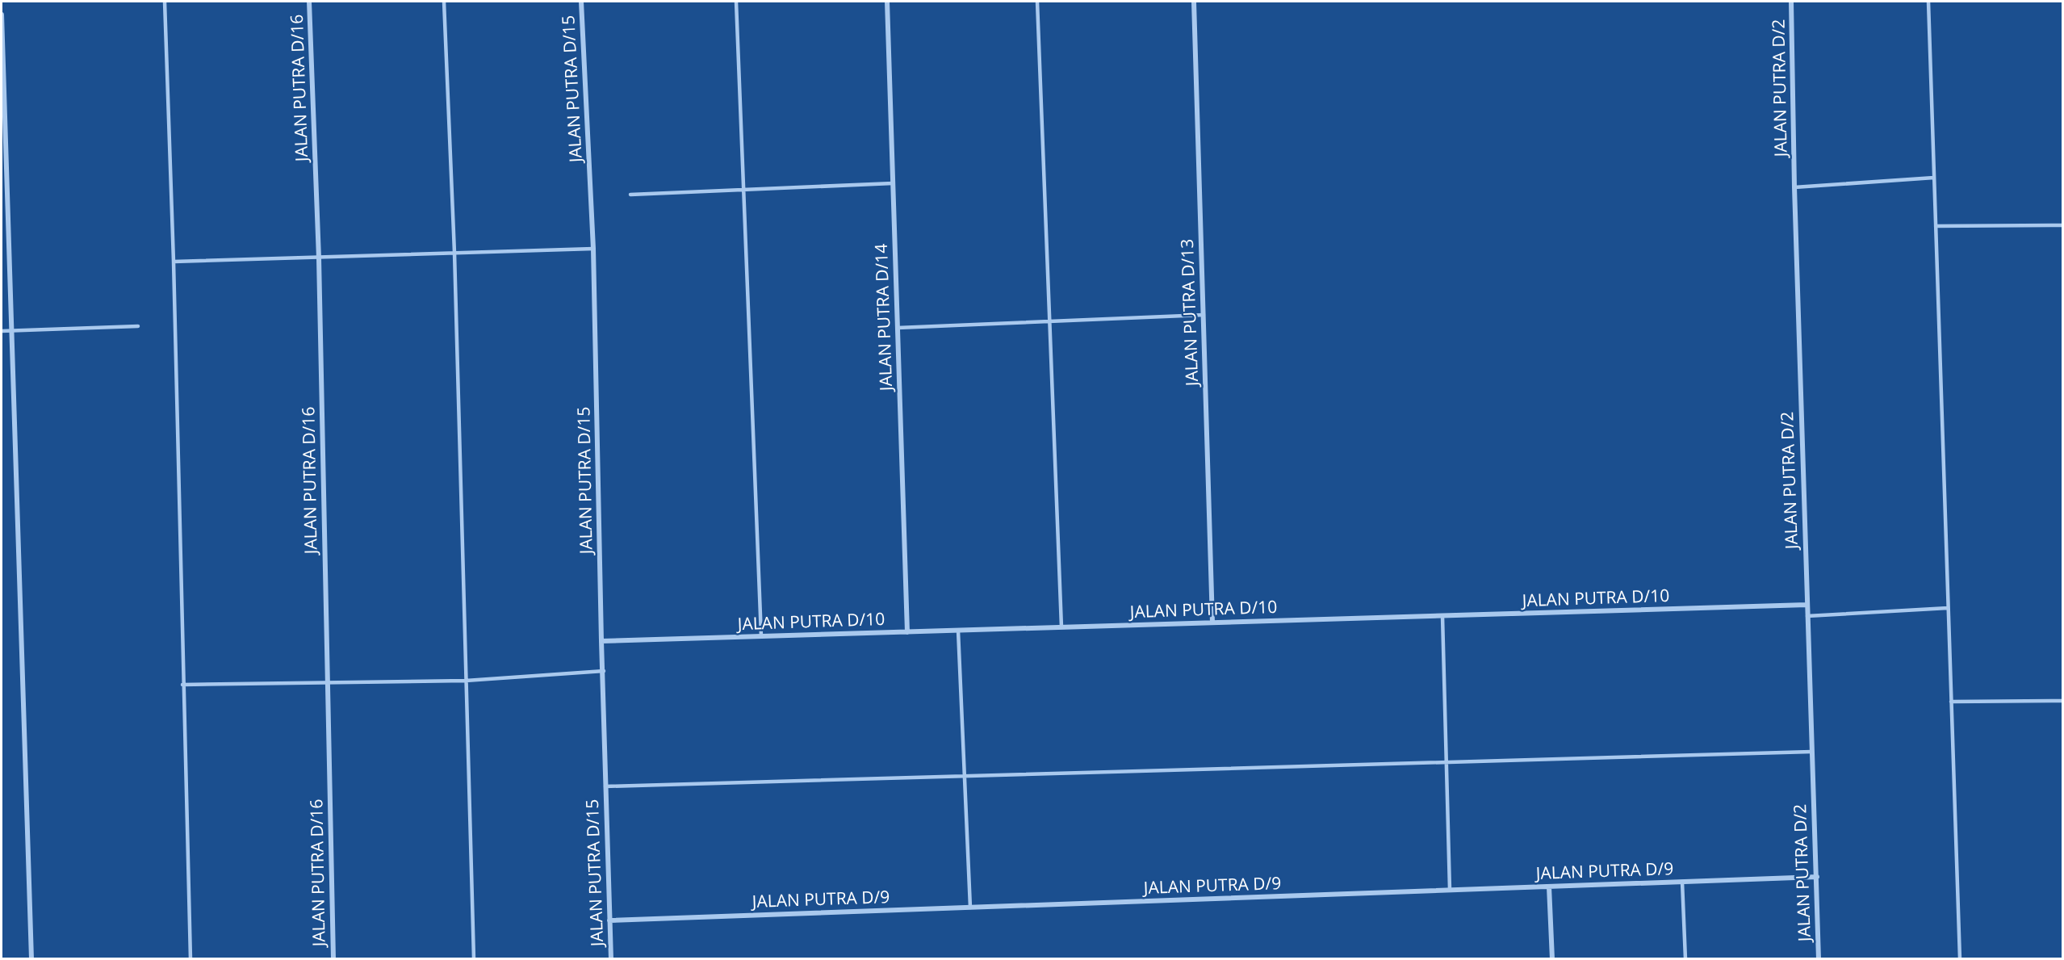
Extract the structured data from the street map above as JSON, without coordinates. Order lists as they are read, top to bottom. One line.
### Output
{"streets":{"street":["JALAN PUTRA D/16","JALAN PUTRA D/2","JALAN PUTRA D/15","JALAN PUTRA D/13","JALAN PUTRA D/14","JALAN PUTRA D/10","JALAN PUTRA D/9"]},"crossings":[["JALAN PUTRA D/2","JALAN PUTRA D/10"],["JALAN PUTRA D/2","JALAN PUTRA D/9"],["JALAN PUTRA D/15","JALAN PUTRA D/10"],["JALAN PUTRA D/15","JALAN PUTRA D/9"],["JALAN PUTRA D/13","JALAN PUTRA D/10"],["JALAN PUTRA D/14","JALAN PUTRA D/10"]]}
